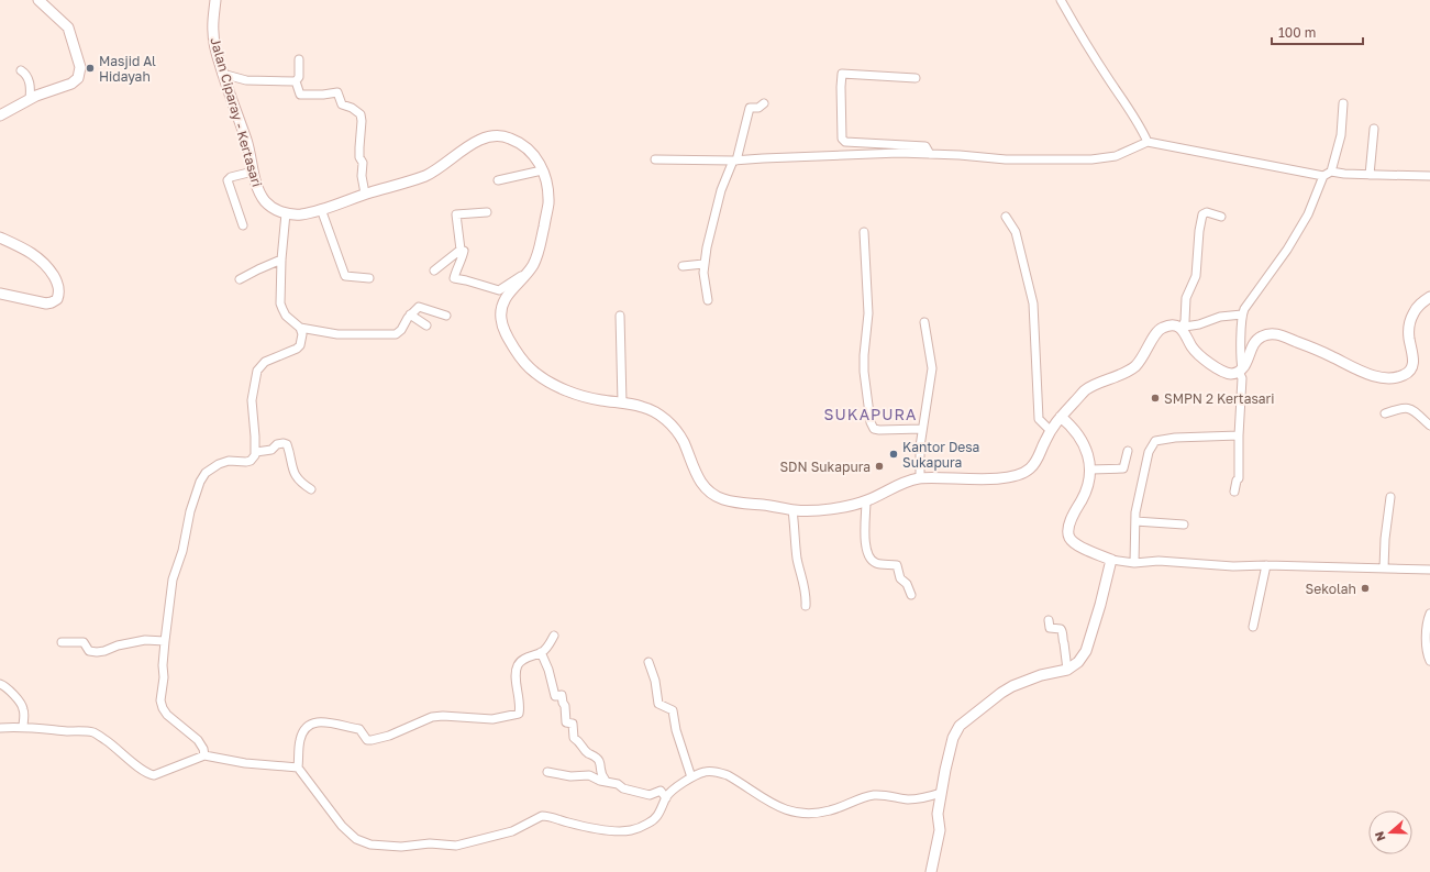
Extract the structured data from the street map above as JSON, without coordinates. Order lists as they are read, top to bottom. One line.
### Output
{"streets":{"main road":["Jalan Ciparay - Kertasari"]},"districts":["SUKAPURA"],"places":["Masjid Al Hidayah","SMPN 2 Kertasari","Kantor Desa Sukapura","SDN Sukapura","Sekolah"],"scale_bar":"100 m","north":"left"}
